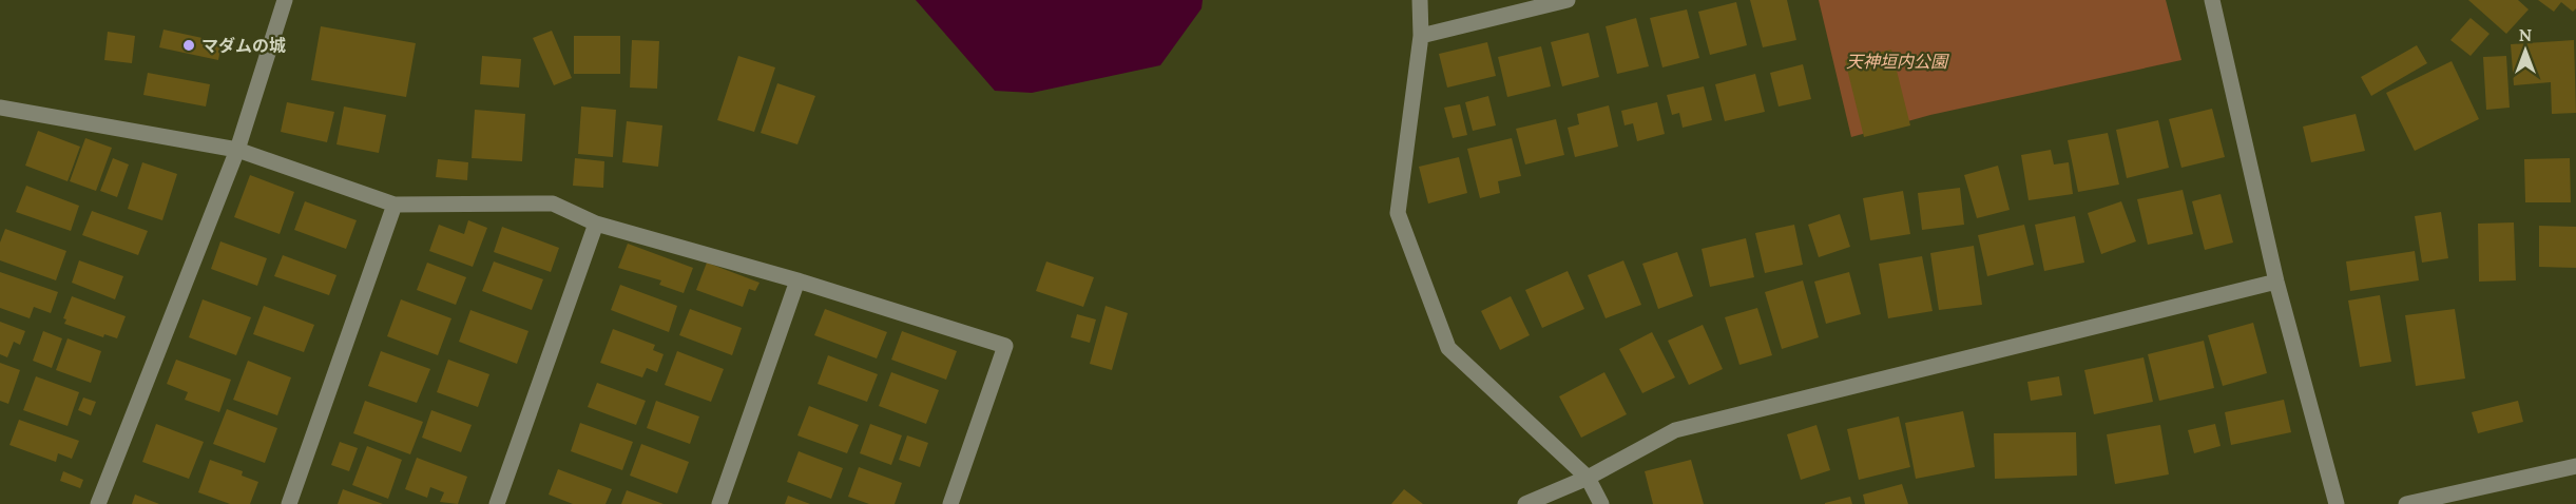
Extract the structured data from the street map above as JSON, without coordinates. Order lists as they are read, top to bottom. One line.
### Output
{"parks":["天神垣内公園"],"places":["マダムの城"],"north":"top"}
